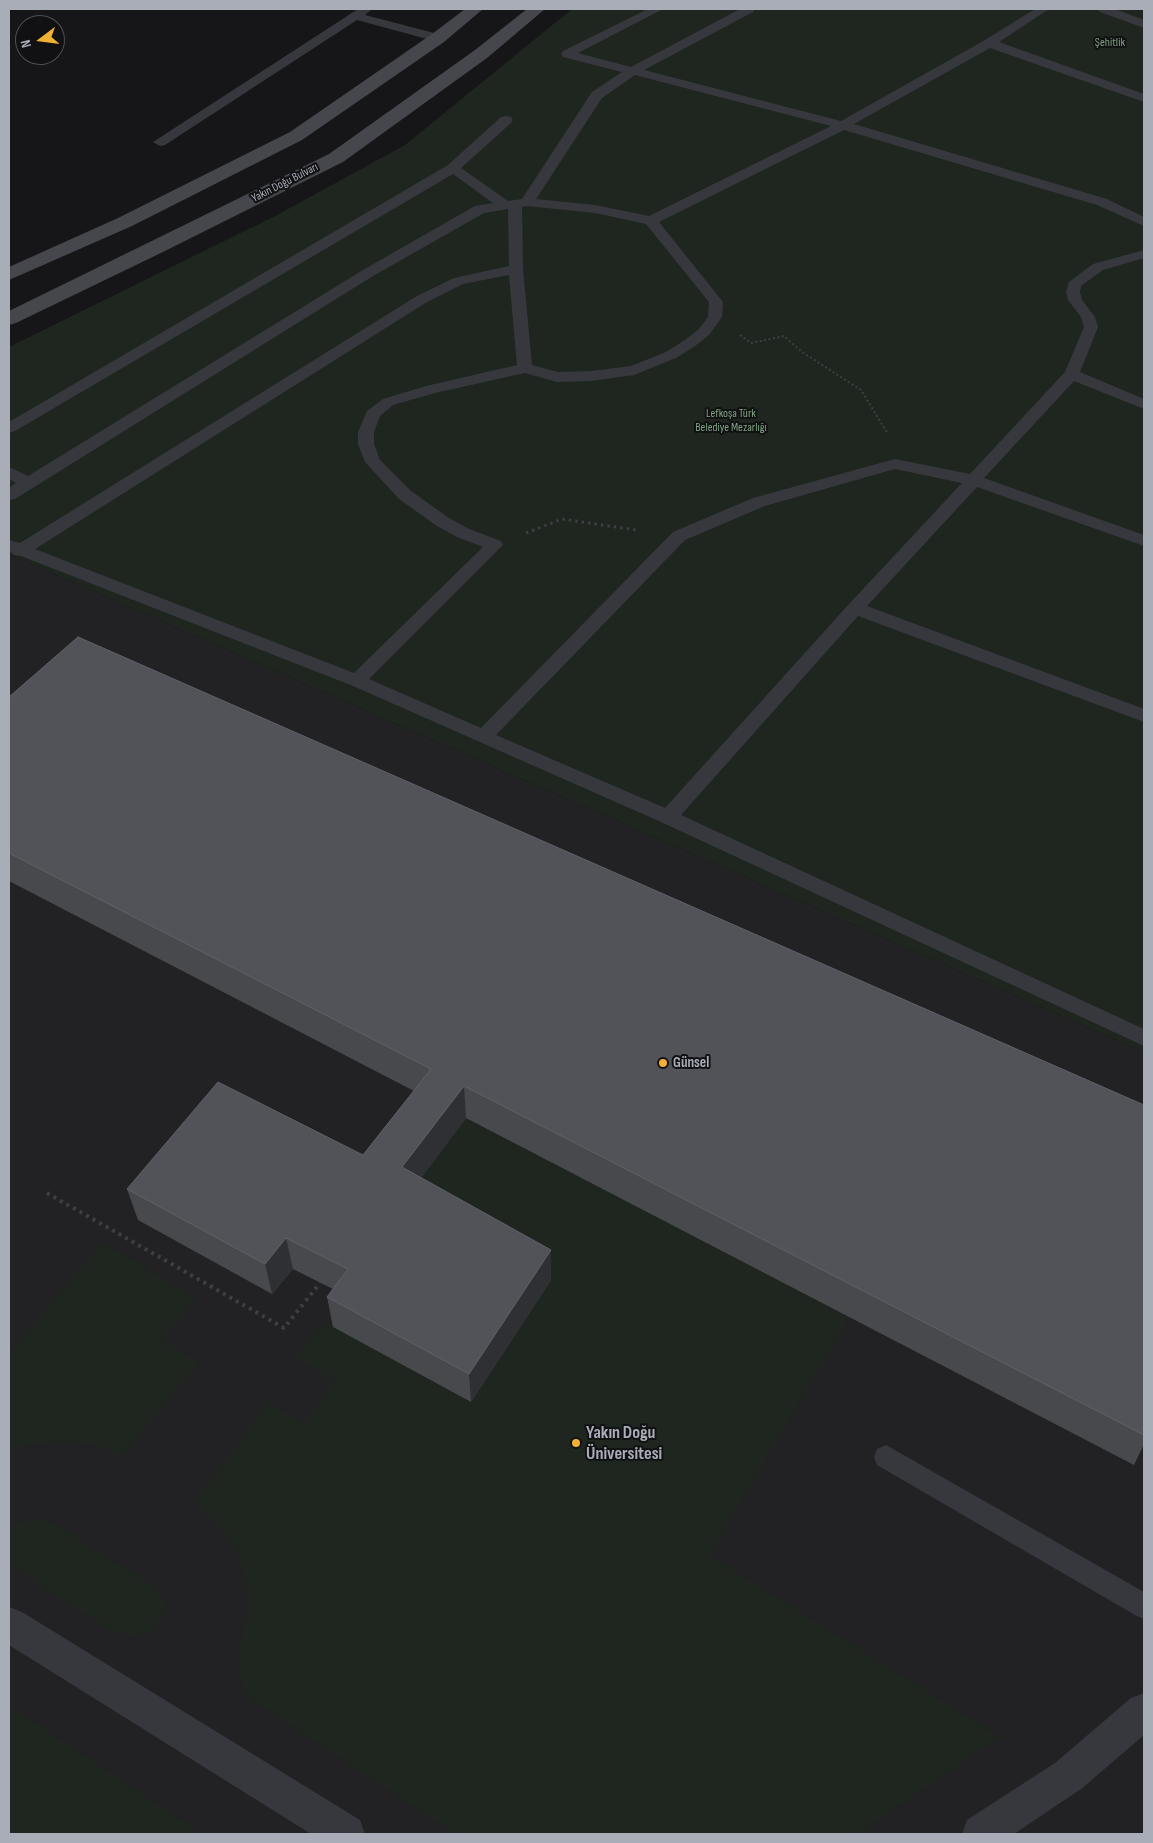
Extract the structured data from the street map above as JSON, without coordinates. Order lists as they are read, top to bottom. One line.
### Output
{"streets":{"main road":["Yakın Doğu Bulvarı"]},"parks":["Şehitlik","Lefkoşa Türk Belediye Mezarlığı"],"places":["Günsel","Yakın Doğu Üniversitesi"],"north":"left"}
